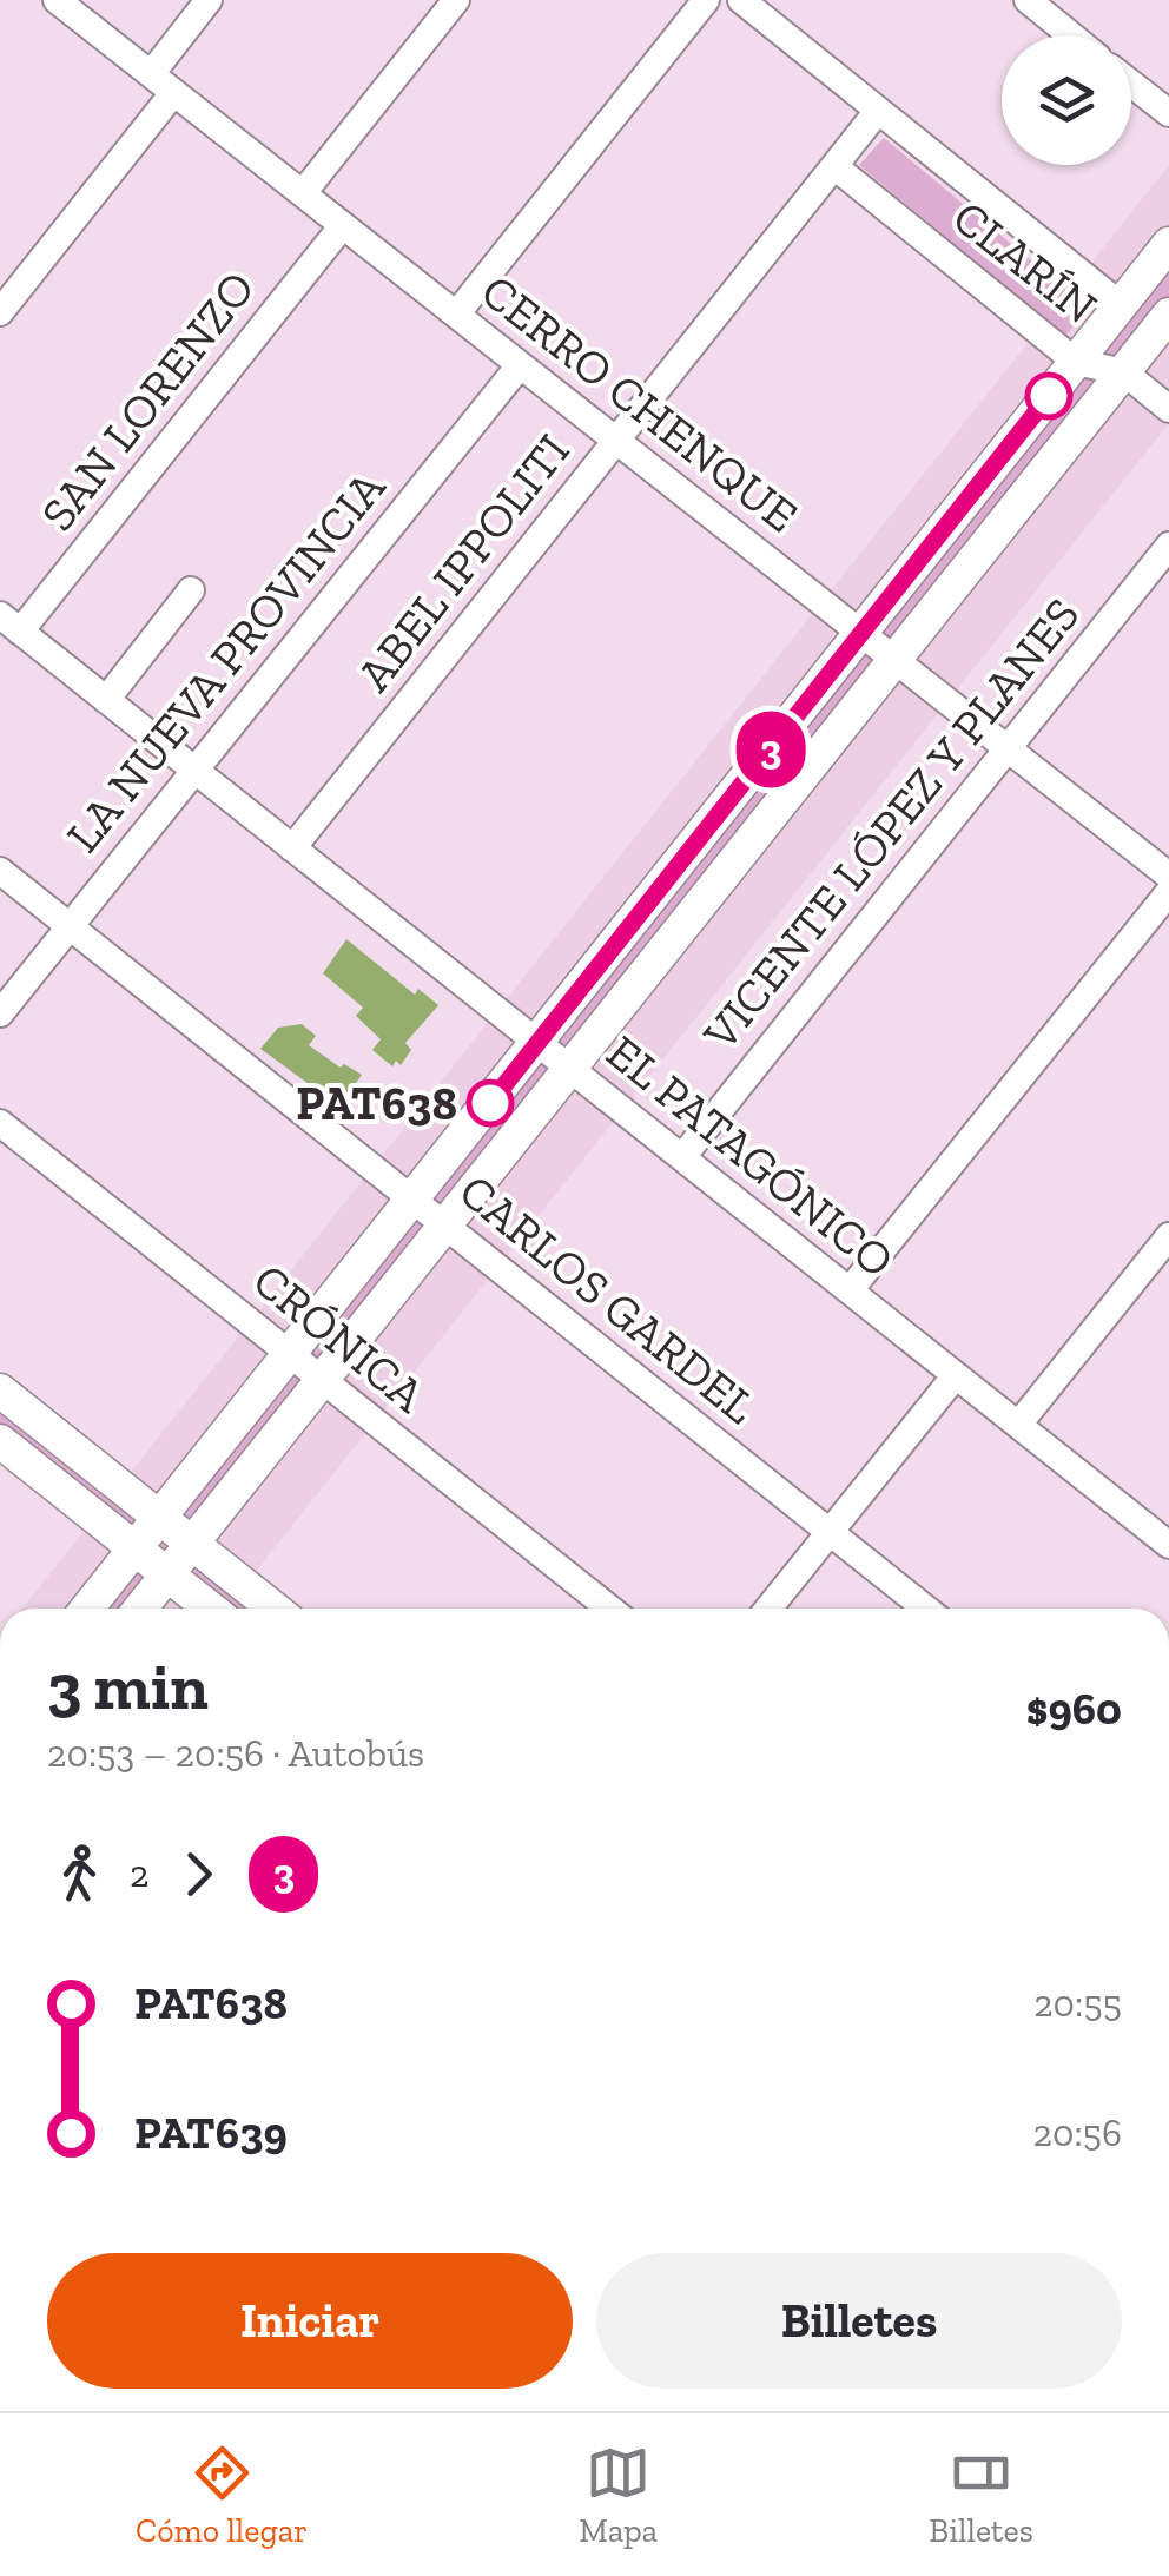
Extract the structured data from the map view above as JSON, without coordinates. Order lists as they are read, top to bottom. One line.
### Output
{"streets":{"street":["CLARÍN","SAN LORENZO","CERRO CHENQUE","ABEL IPPOLITI","LA NUEVA PROVINCIA","VICENTE LÓPEZ Y PLANES","EL PATAGÓNICO","CARLOS GARDEL","CRÓNICA"]},"crossings":[["CLARÍN","ABEL IPPOLITI"],["SAN LORENZO","CERRO CHENQUE"],["SAN LORENZO","EL PATAGÓNICO"],["CERRO CHENQUE","ABEL IPPOLITI"],["CERRO CHENQUE","LA NUEVA PROVINCIA"],["CERRO CHENQUE","VICENTE LÓPEZ Y PLANES"],["ABEL IPPOLITI","EL PATAGÓNICO"],["LA NUEVA PROVINCIA","EL PATAGÓNICO"],["LA NUEVA PROVINCIA","CARLOS GARDEL"],["VICENTE LÓPEZ Y PLANES","EL PATAGÓNICO"]],"places":["PAT638"],"lines":["bus line 3"],"page":{"on_map":"3","heading":["3 min","20:53 – 20:56 · Autobús","$960"],"legs":["2","3"],"list":[{"name":"PAT638","value":"20:55"},{"name":"PAT639","value":"20:56"}],"buttons":["Iniciar","Billetes"],"tabs":["Cómo llegar","Mapa","Billetes"]}}
